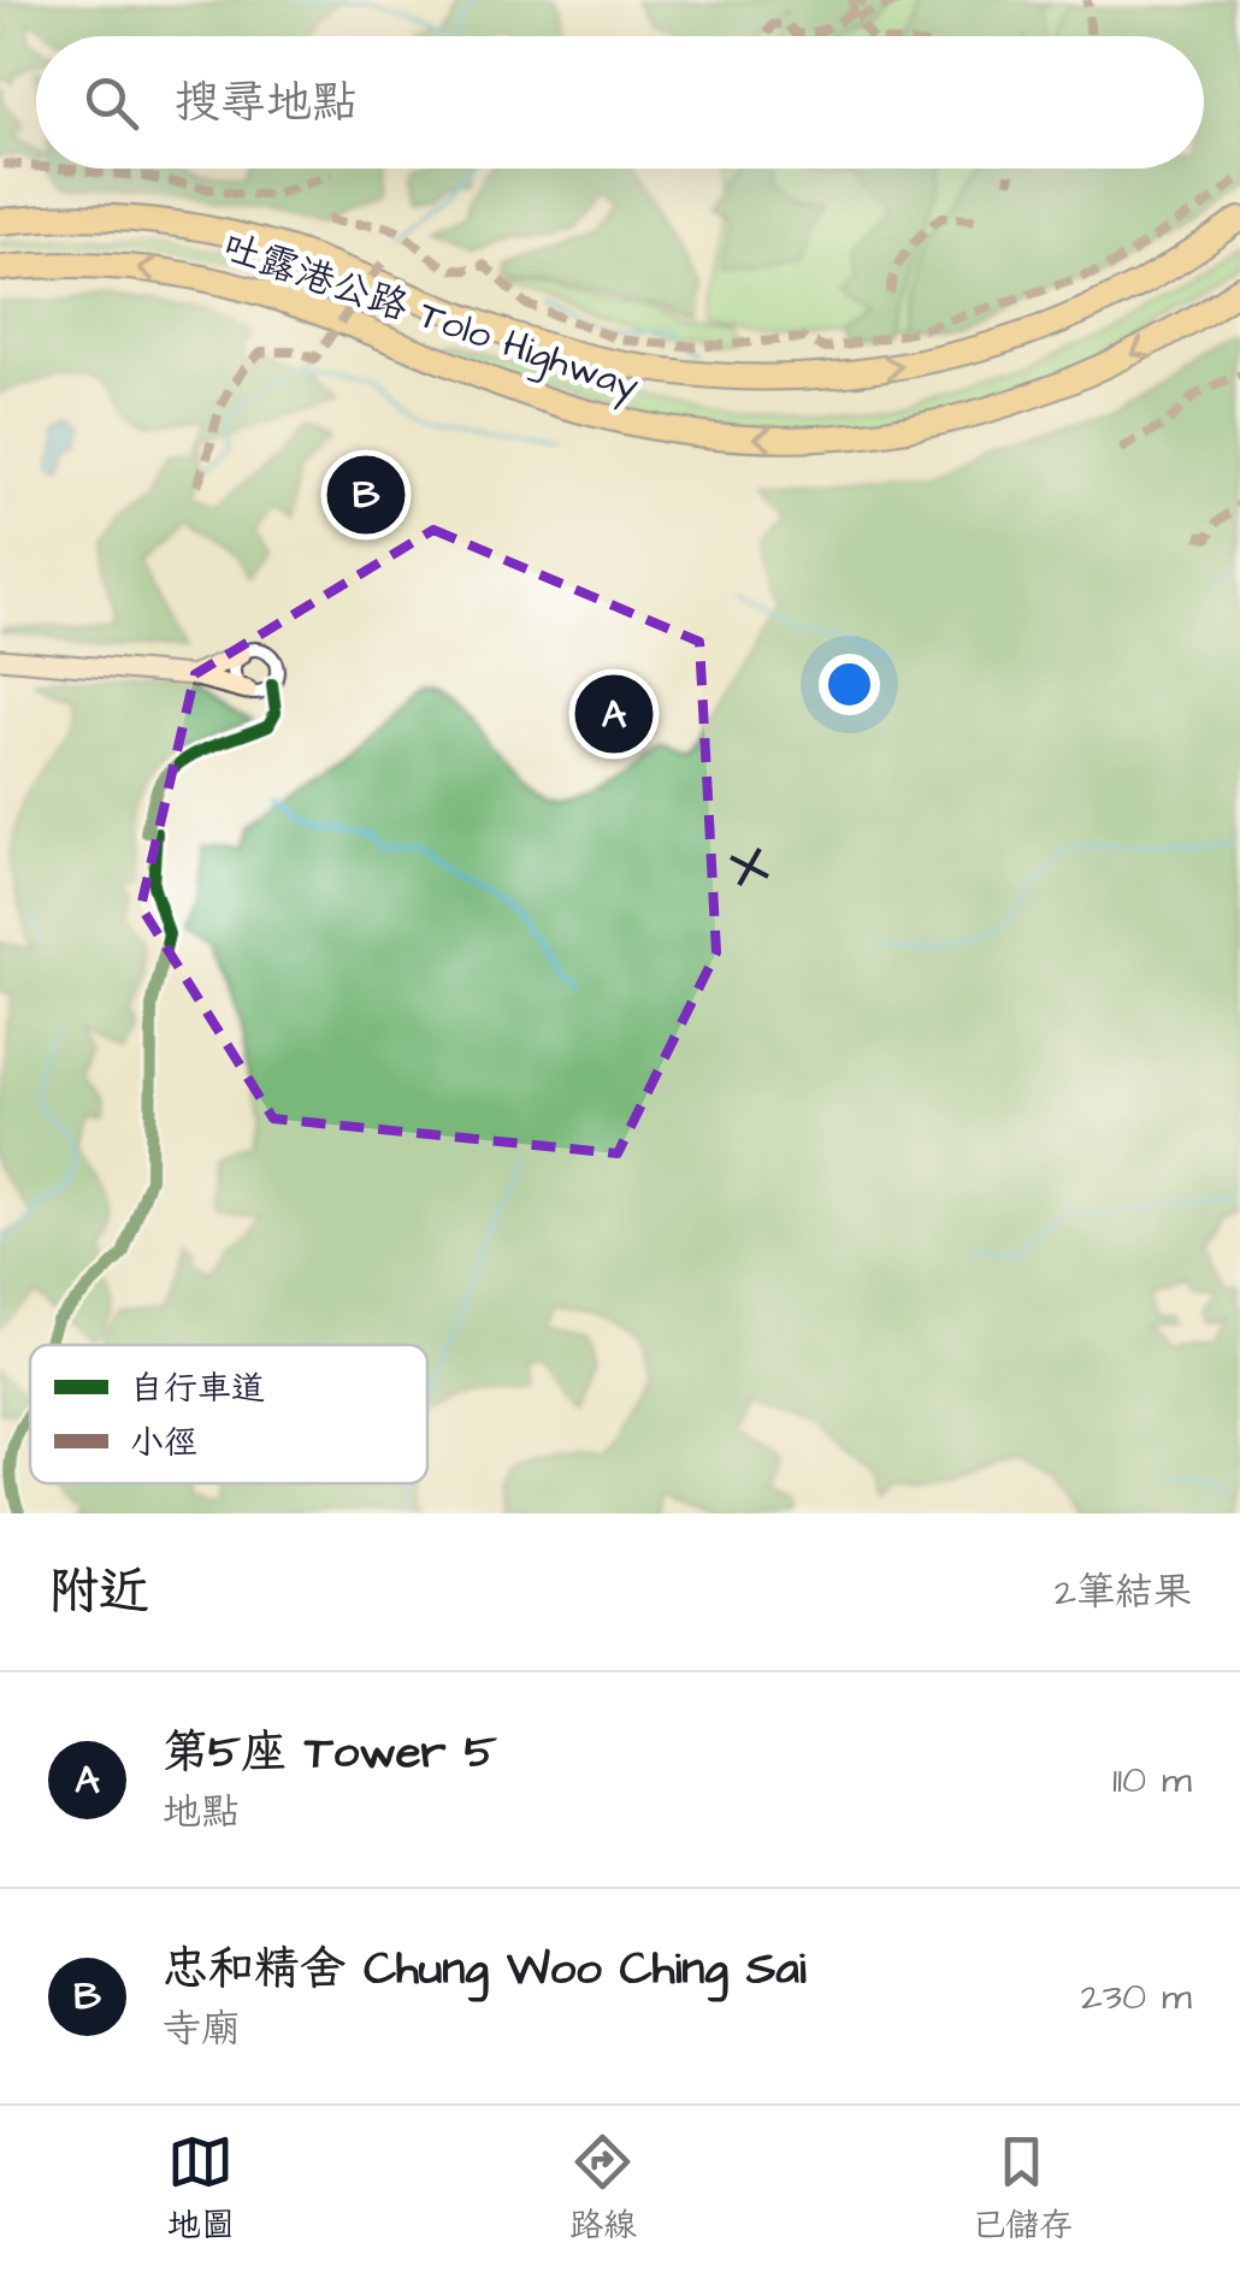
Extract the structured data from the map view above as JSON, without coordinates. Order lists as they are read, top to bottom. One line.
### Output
{"streets":{"highway":["吐露港公路 Tolo Highway"]},"legend":["自行車道","小徑"],"page":{"search":"搜尋地點","pins":["B","A"],"heading":["附近","2筆結果"],"list":[{"mark":"A","name":"第5座 Tower 5","note":"地點","value":"110 m"},{"mark":"B","name":"忠和精舍 Chung Woo Ching Sai","note":"寺廟","value":"230 m"}],"nav":["地圖","路線","已儲存"]}}
